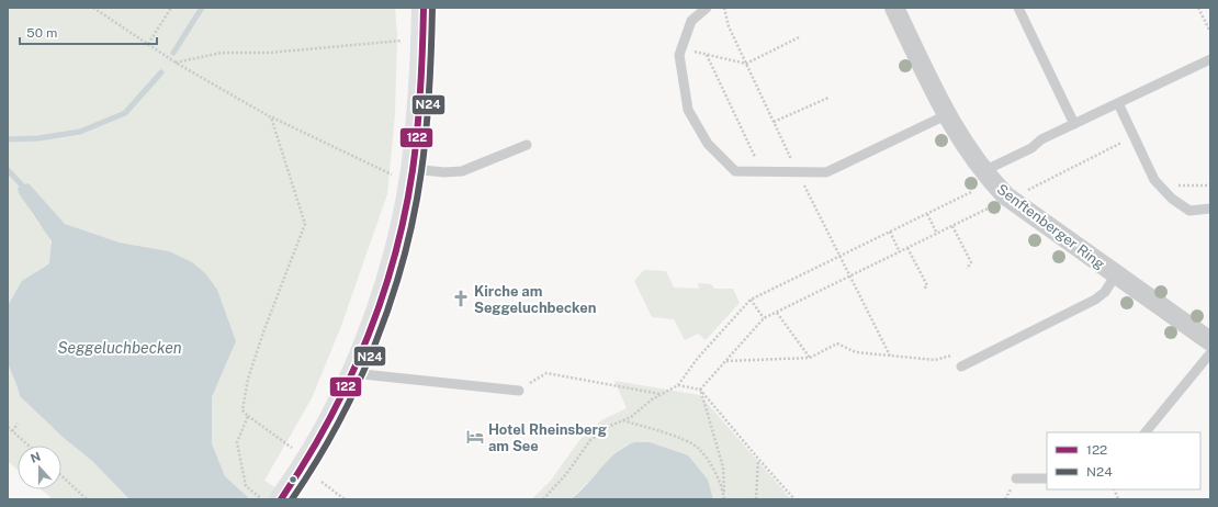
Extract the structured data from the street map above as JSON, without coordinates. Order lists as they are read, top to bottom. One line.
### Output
{"streets":{"street":["Senftenberger Ring"]},"water":["Seggeluchbecken"],"places":{"church":["Kirche am Seggeluchbecken"],"hotel":["Hotel Rheinsberg am See"]},"lines":["transit line 122","transit line N24"],"legend":["122","N24"],"scale_bar":"50 m","north":"top"}
